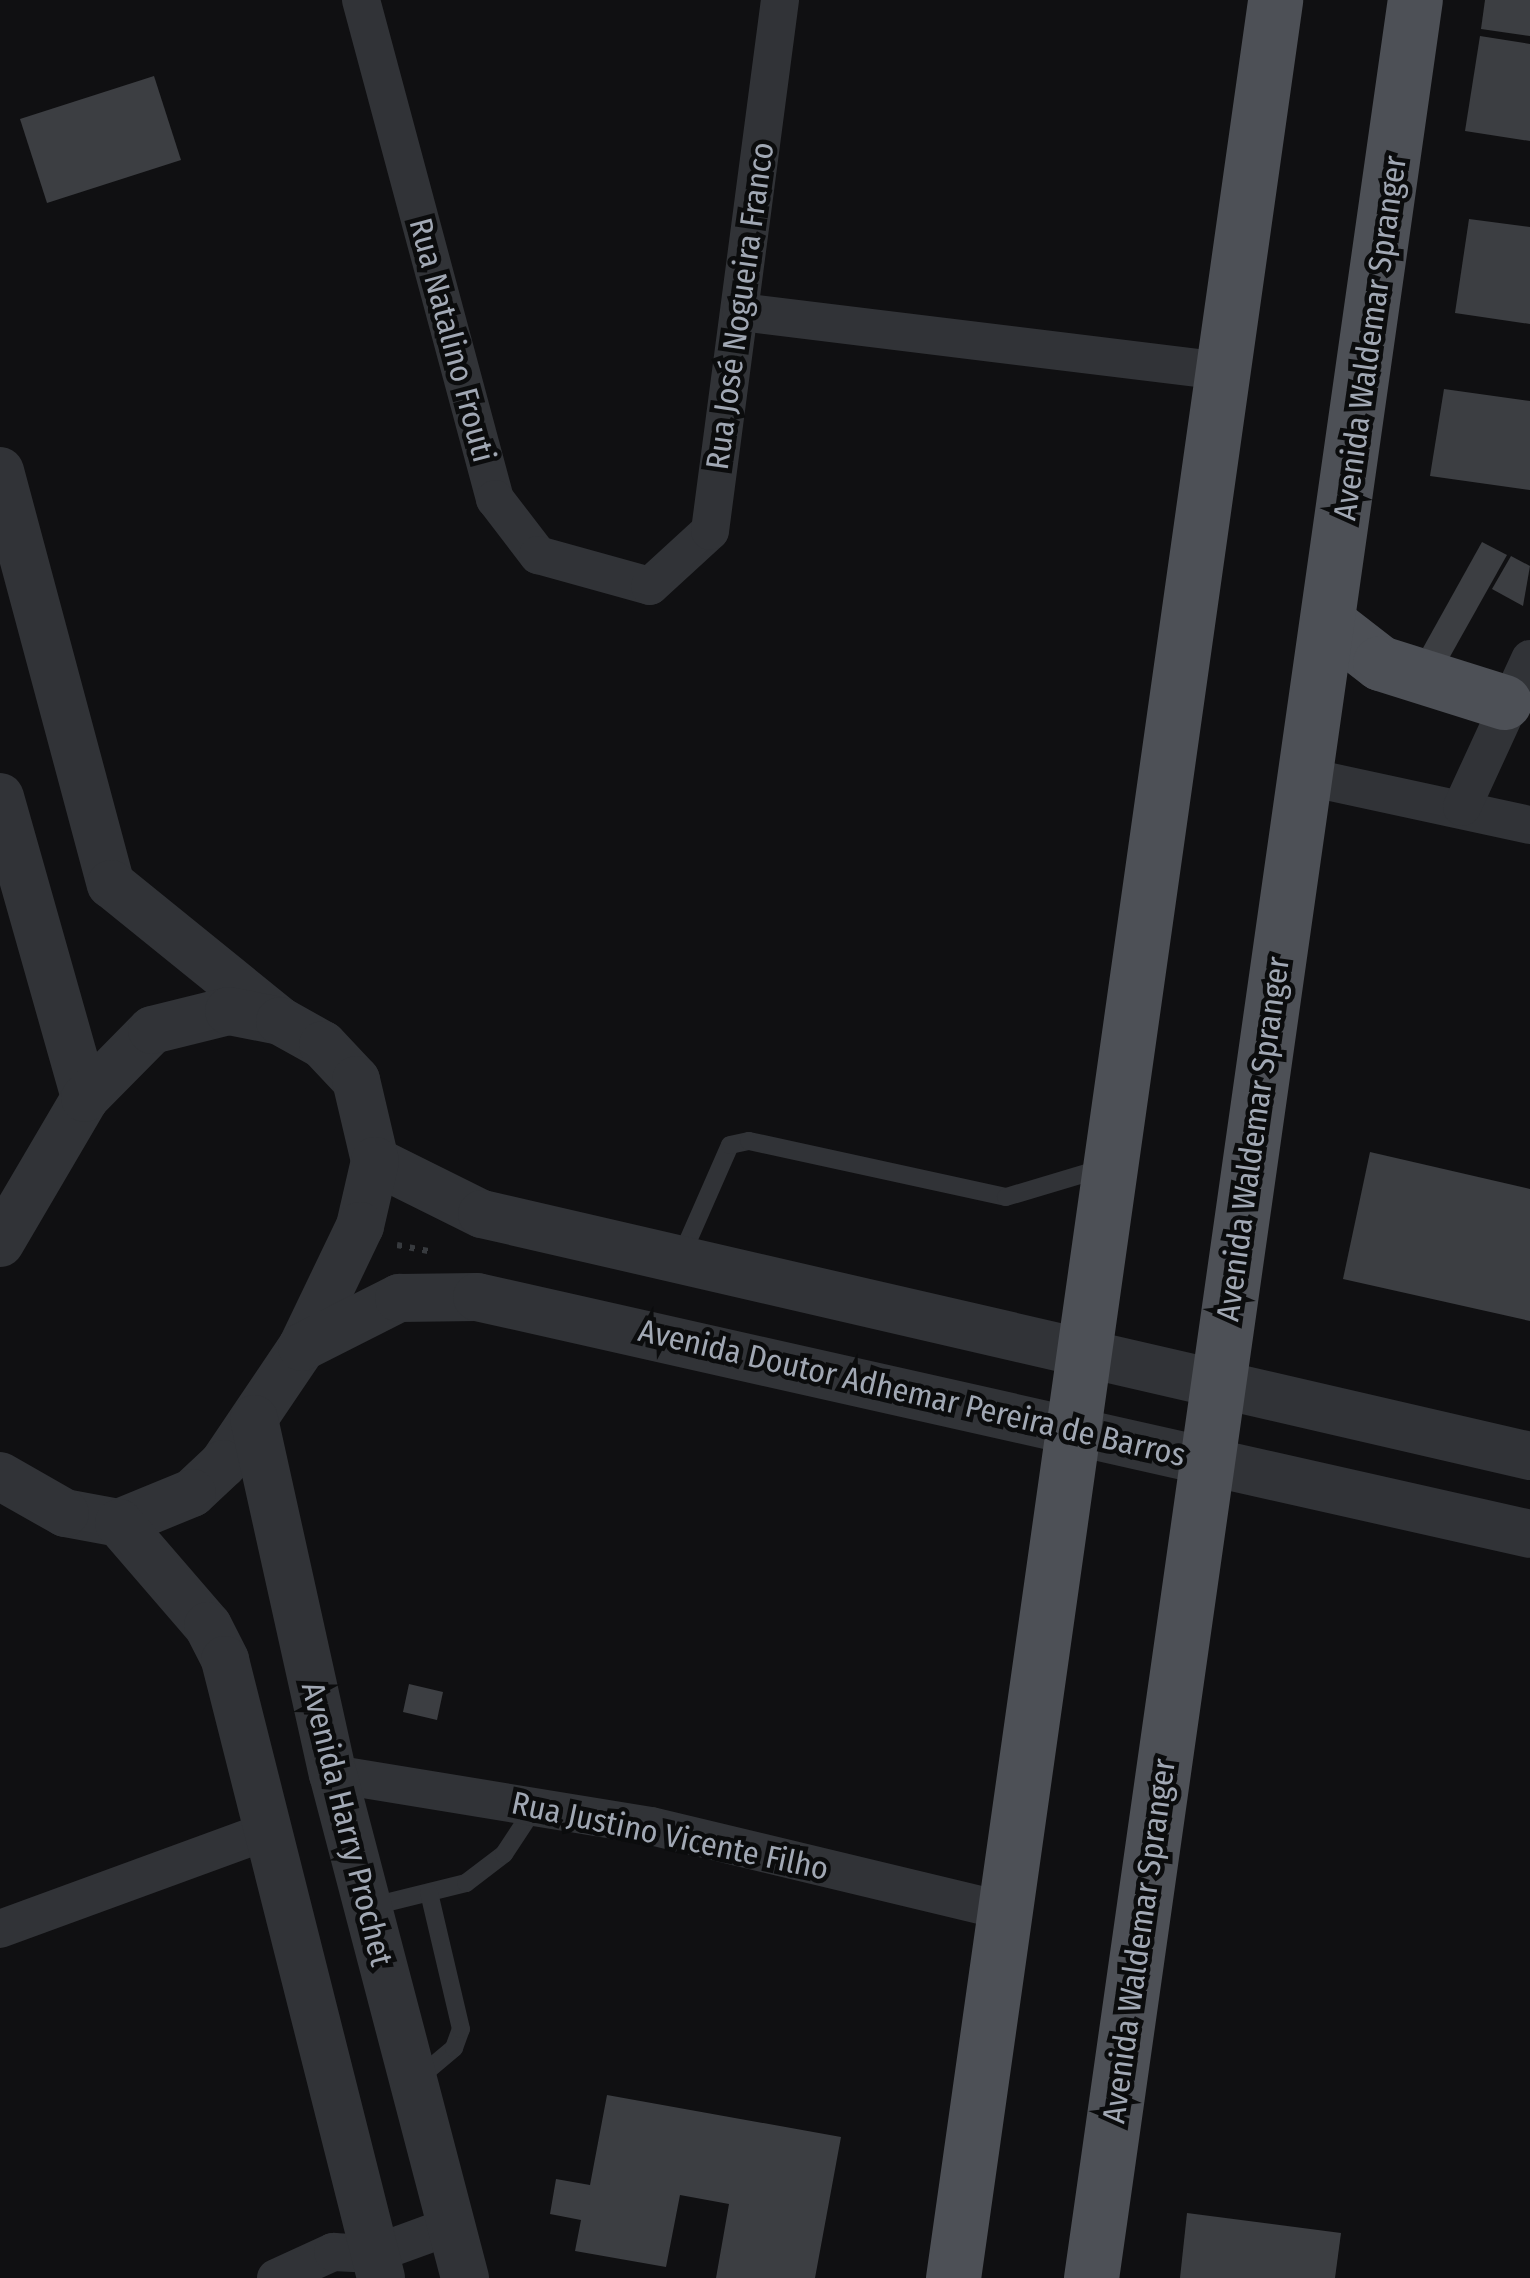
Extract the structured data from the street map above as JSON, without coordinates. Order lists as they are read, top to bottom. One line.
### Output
{"streets":{"main road":["Avenida Waldemar Spranger"],"street":["Rua José Nogueira Franco","Rua Natalino Frouti","Avenida Doutor Adhemar Pereira de Barros","Avenida Harry Prochet","Rua Justino Vicente Filho"]},"crossings":[["Rua José Nogueira Franco","Rua Natalino Frouti"],["Avenida Waldemar Spranger","Avenida Doutor Adhemar Pereira de Barros"],["Avenida Harry Prochet","Rua Justino Vicente Filho"]]}
